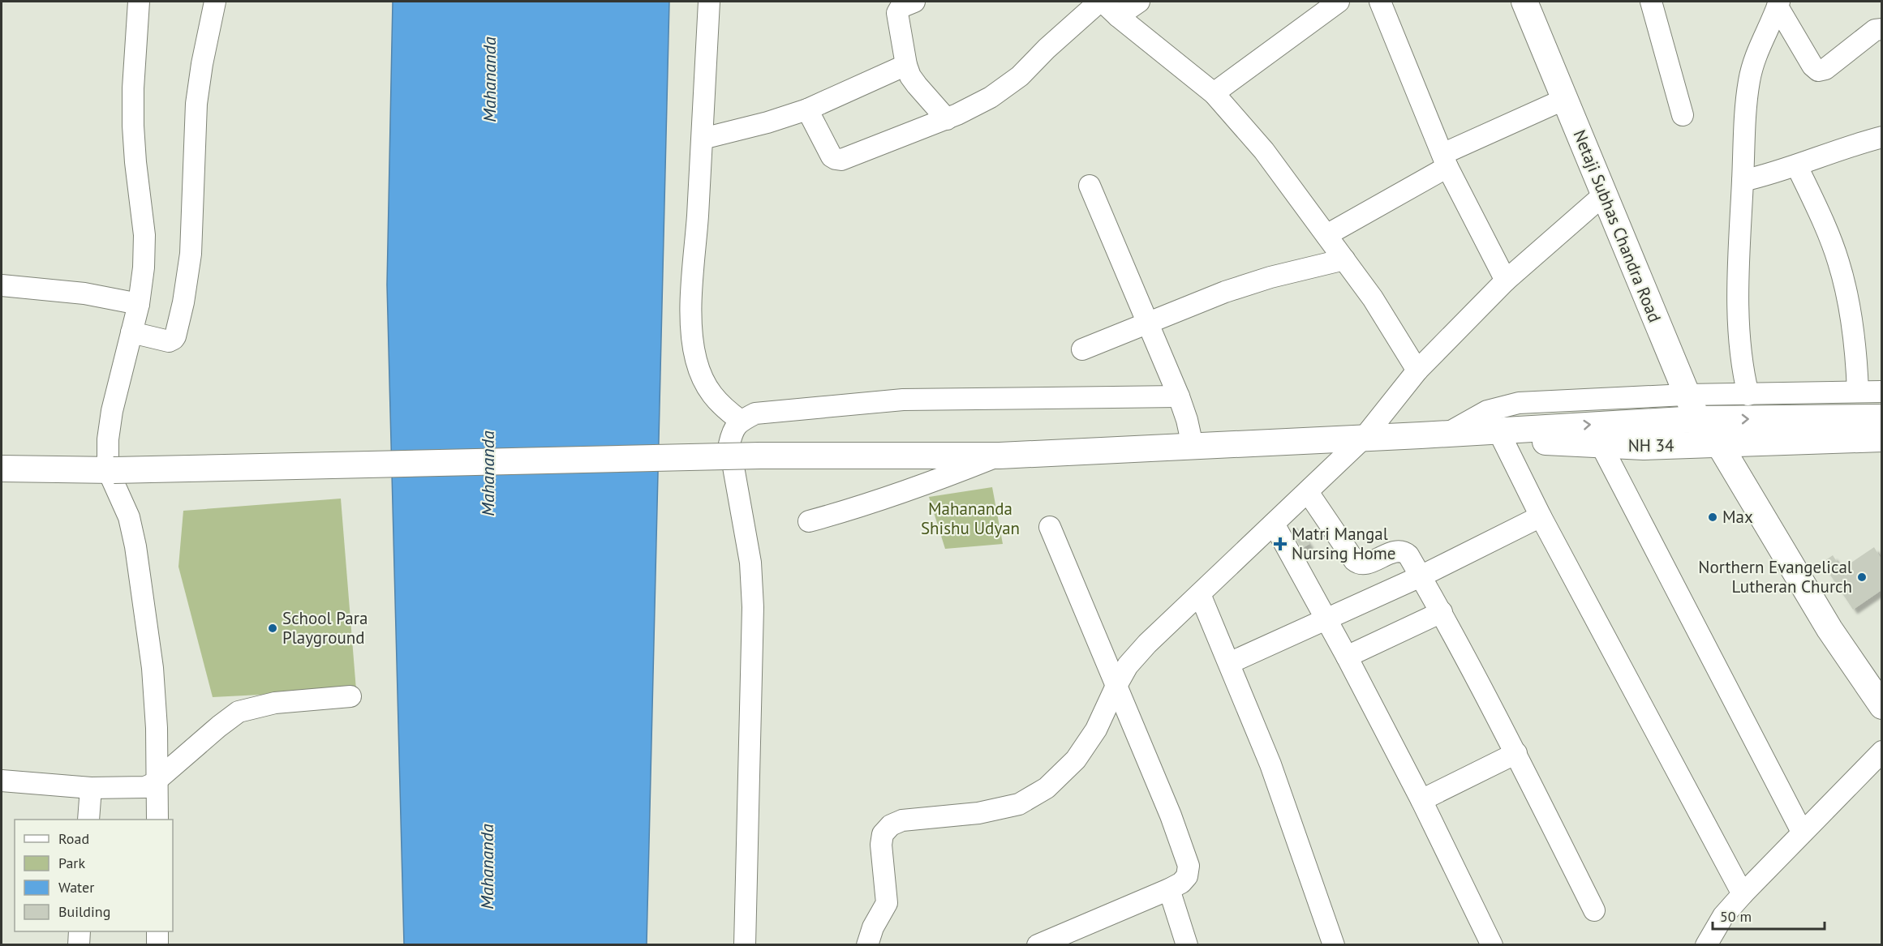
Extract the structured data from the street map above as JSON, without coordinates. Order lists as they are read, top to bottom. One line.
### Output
{"streets":{"main road":["Netaji Subhas Chandra Road","NH 34"]},"crossings":[["Netaji Subhas Chandra Road","NH 34"]],"water":["Mahananda"],"parks":["Mahananda Shishu Udyan"],"places":{"other":["Max","Northern Evangelical Lutheran Church","School Para Playground"],"health":["Matri Mangal Nursing Home"]},"legend":["Road","Park","Water","Building"],"scale_bar":"50 m"}
